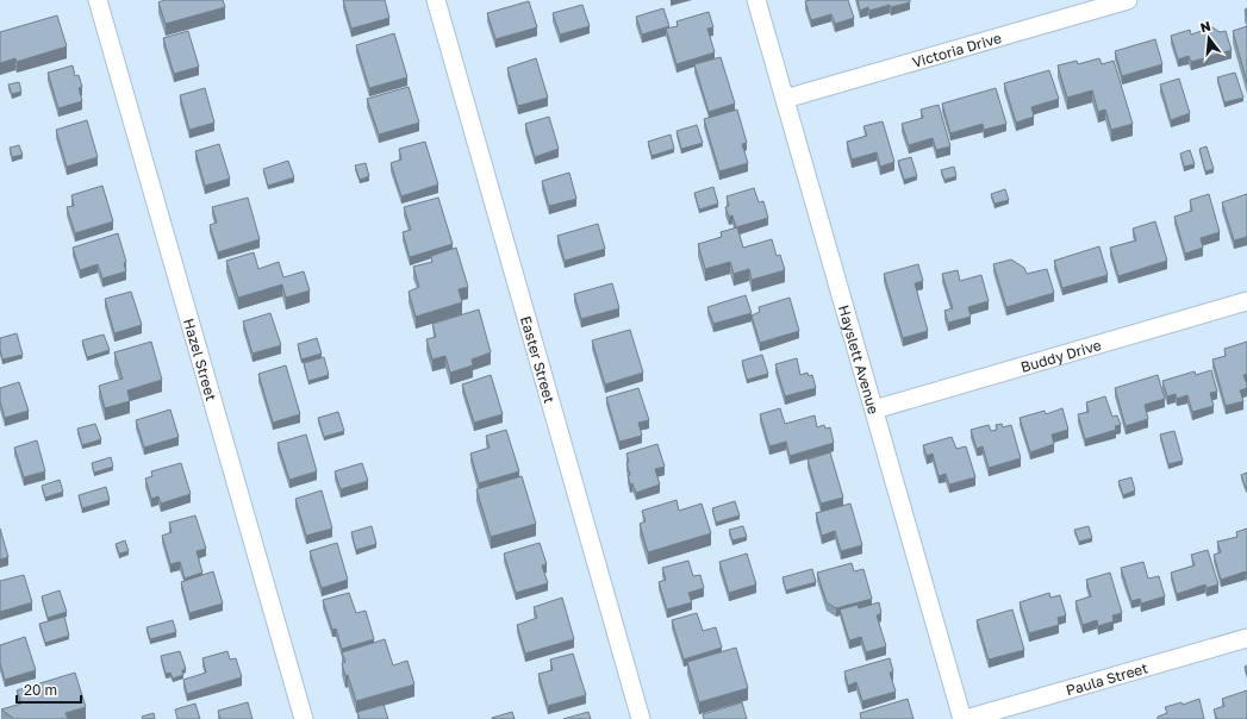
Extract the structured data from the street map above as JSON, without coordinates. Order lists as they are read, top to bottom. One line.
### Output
{"streets":{"street":["Victoria Drive","Buddy Drive","Hazel Street","Easter Street","Hayslett Avenue","Paula Street"]},"crossings":[["Victoria Drive","Hayslett Avenue"],["Buddy Drive","Hayslett Avenue"]],"scale_bar":"20 m","north":"top"}
